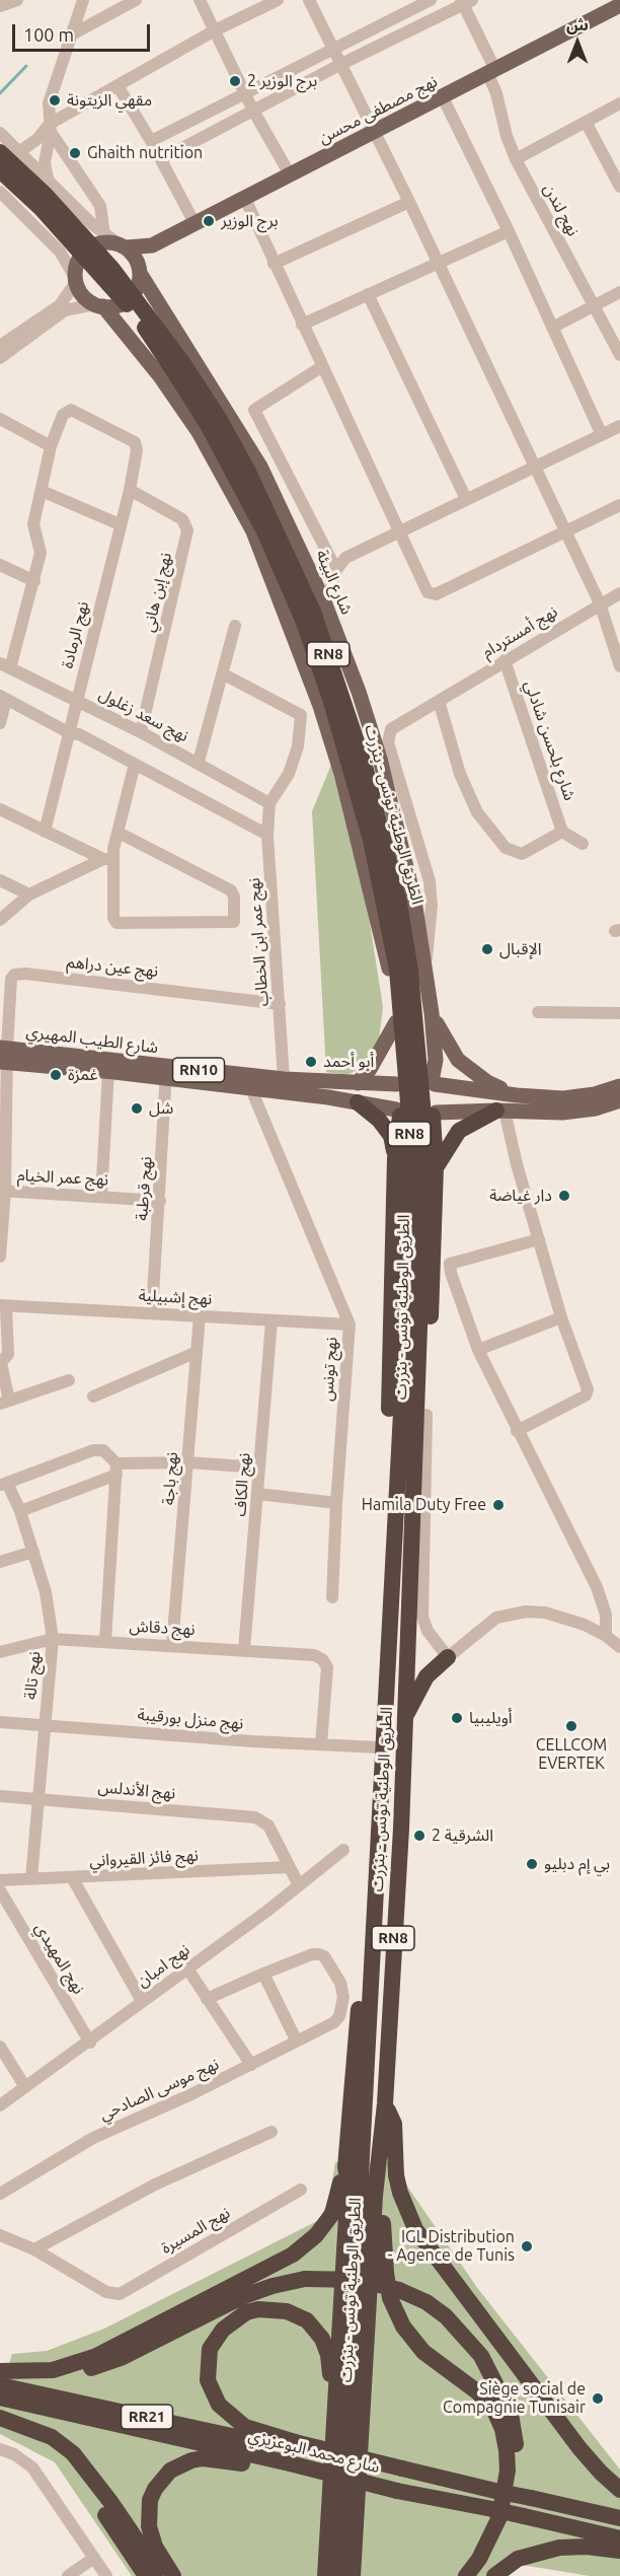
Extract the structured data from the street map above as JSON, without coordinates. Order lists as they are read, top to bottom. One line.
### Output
{"streets":{"highway":["RN8","الطريق الوطنية تونس - بنزرت","RR21","شارع محمد البوعزيزي"],"main road":["نهج مصطفى محسن","شارع البيئة","شارع الطيب المهيري","RN10"],"street":["نهج لندن","نهج إبن هاني","نهج أمستردام","نهج الرمادة","نهج سعد زغلول","شارع بلحسن شادلي","نهج عمر ابن الخطاب","نهج عين دراهم","نهج عمر الخيام","نهج قرطبة","نهج إشبيلية","نهج تونس","نهج باجة","نهج الكاف","نهج دقاش","نهج تالة","نهج منزل بورقيبة","نهج الأندلس","نهج فائز القيرواني","نهج المهيدي","نهج امبان","نهج موسى الصادحي","نهج المسيرة"]},"crossings":[["نهج مصطفى محسن","نهج لندن"],["شارع البيئة","نهج أمستردام"],["شارع البيئة","شارع الطيب المهيري"],["شارع البيئة","RN10"],["نهج إبن هاني","نهج الرمادة"],["نهج إبن هاني","نهج سعد زغلول"],["نهج أمستردام","شارع بلحسن شادلي"],["نهج الرمادة","نهج سعد زغلول"],["RN8","الطريق الوطنية تونس - بنزرت"],["نهج سعد زغلول","نهج عمر ابن الخطاب"],["الطريق الوطنية تونس - بنزرت","نهج منزل بورقيبة"],["نهج عمر ابن الخطاب","نهج عين دراهم"],["نهج عمر ابن الخطاب","شارع الطيب المهيري"],["نهج عين دراهم","شارع الطيب المهيري"],["نهج عين دراهم","نهج عمر الخيام"],["شارع الطيب المهيري","RN10"],["شارع الطيب المهيري","نهج قرطبة"],["شارع الطيب المهيري","نهج تونس"],["نهج عمر الخيام","نهج قرطبة"],["نهج قرطبة","نهج إشبيلية"],["نهج إشبيلية","نهج تونس"],["نهج إشبيلية","نهج باجة"],["نهج إشبيلية","نهج الكاف"],["نهج باجة","نهج دقاش"],["نهج الكاف","نهج دقاش"],["نهج دقاش","نهج تالة"],["نهج دقاش","نهج منزل بورقيبة"],["نهج تالة","نهج منزل بورقيبة"],["نهج تالة","نهج الأندلس"],["نهج تالة","نهج فائز القيرواني"],["نهج الأندلس","نهج فائز القيرواني"],["نهج المهيدي","نهج امبان"]],"places":["برج الوزير 2","مقهي الزيتونة","Ghaith nutrition","برج الوزير","الإقبال","أبو أحمد","غمزة","شل","دار غياضة","Hamila Duty Free","أويليبيا","CELLCOM EVERTEK","الشرقية 2","بي إم دبليو","IGL Distribution - Agence de Tunis","Siège social de Compagnie Tunisair"],"scale_bar":"100 m","north":"top"}
